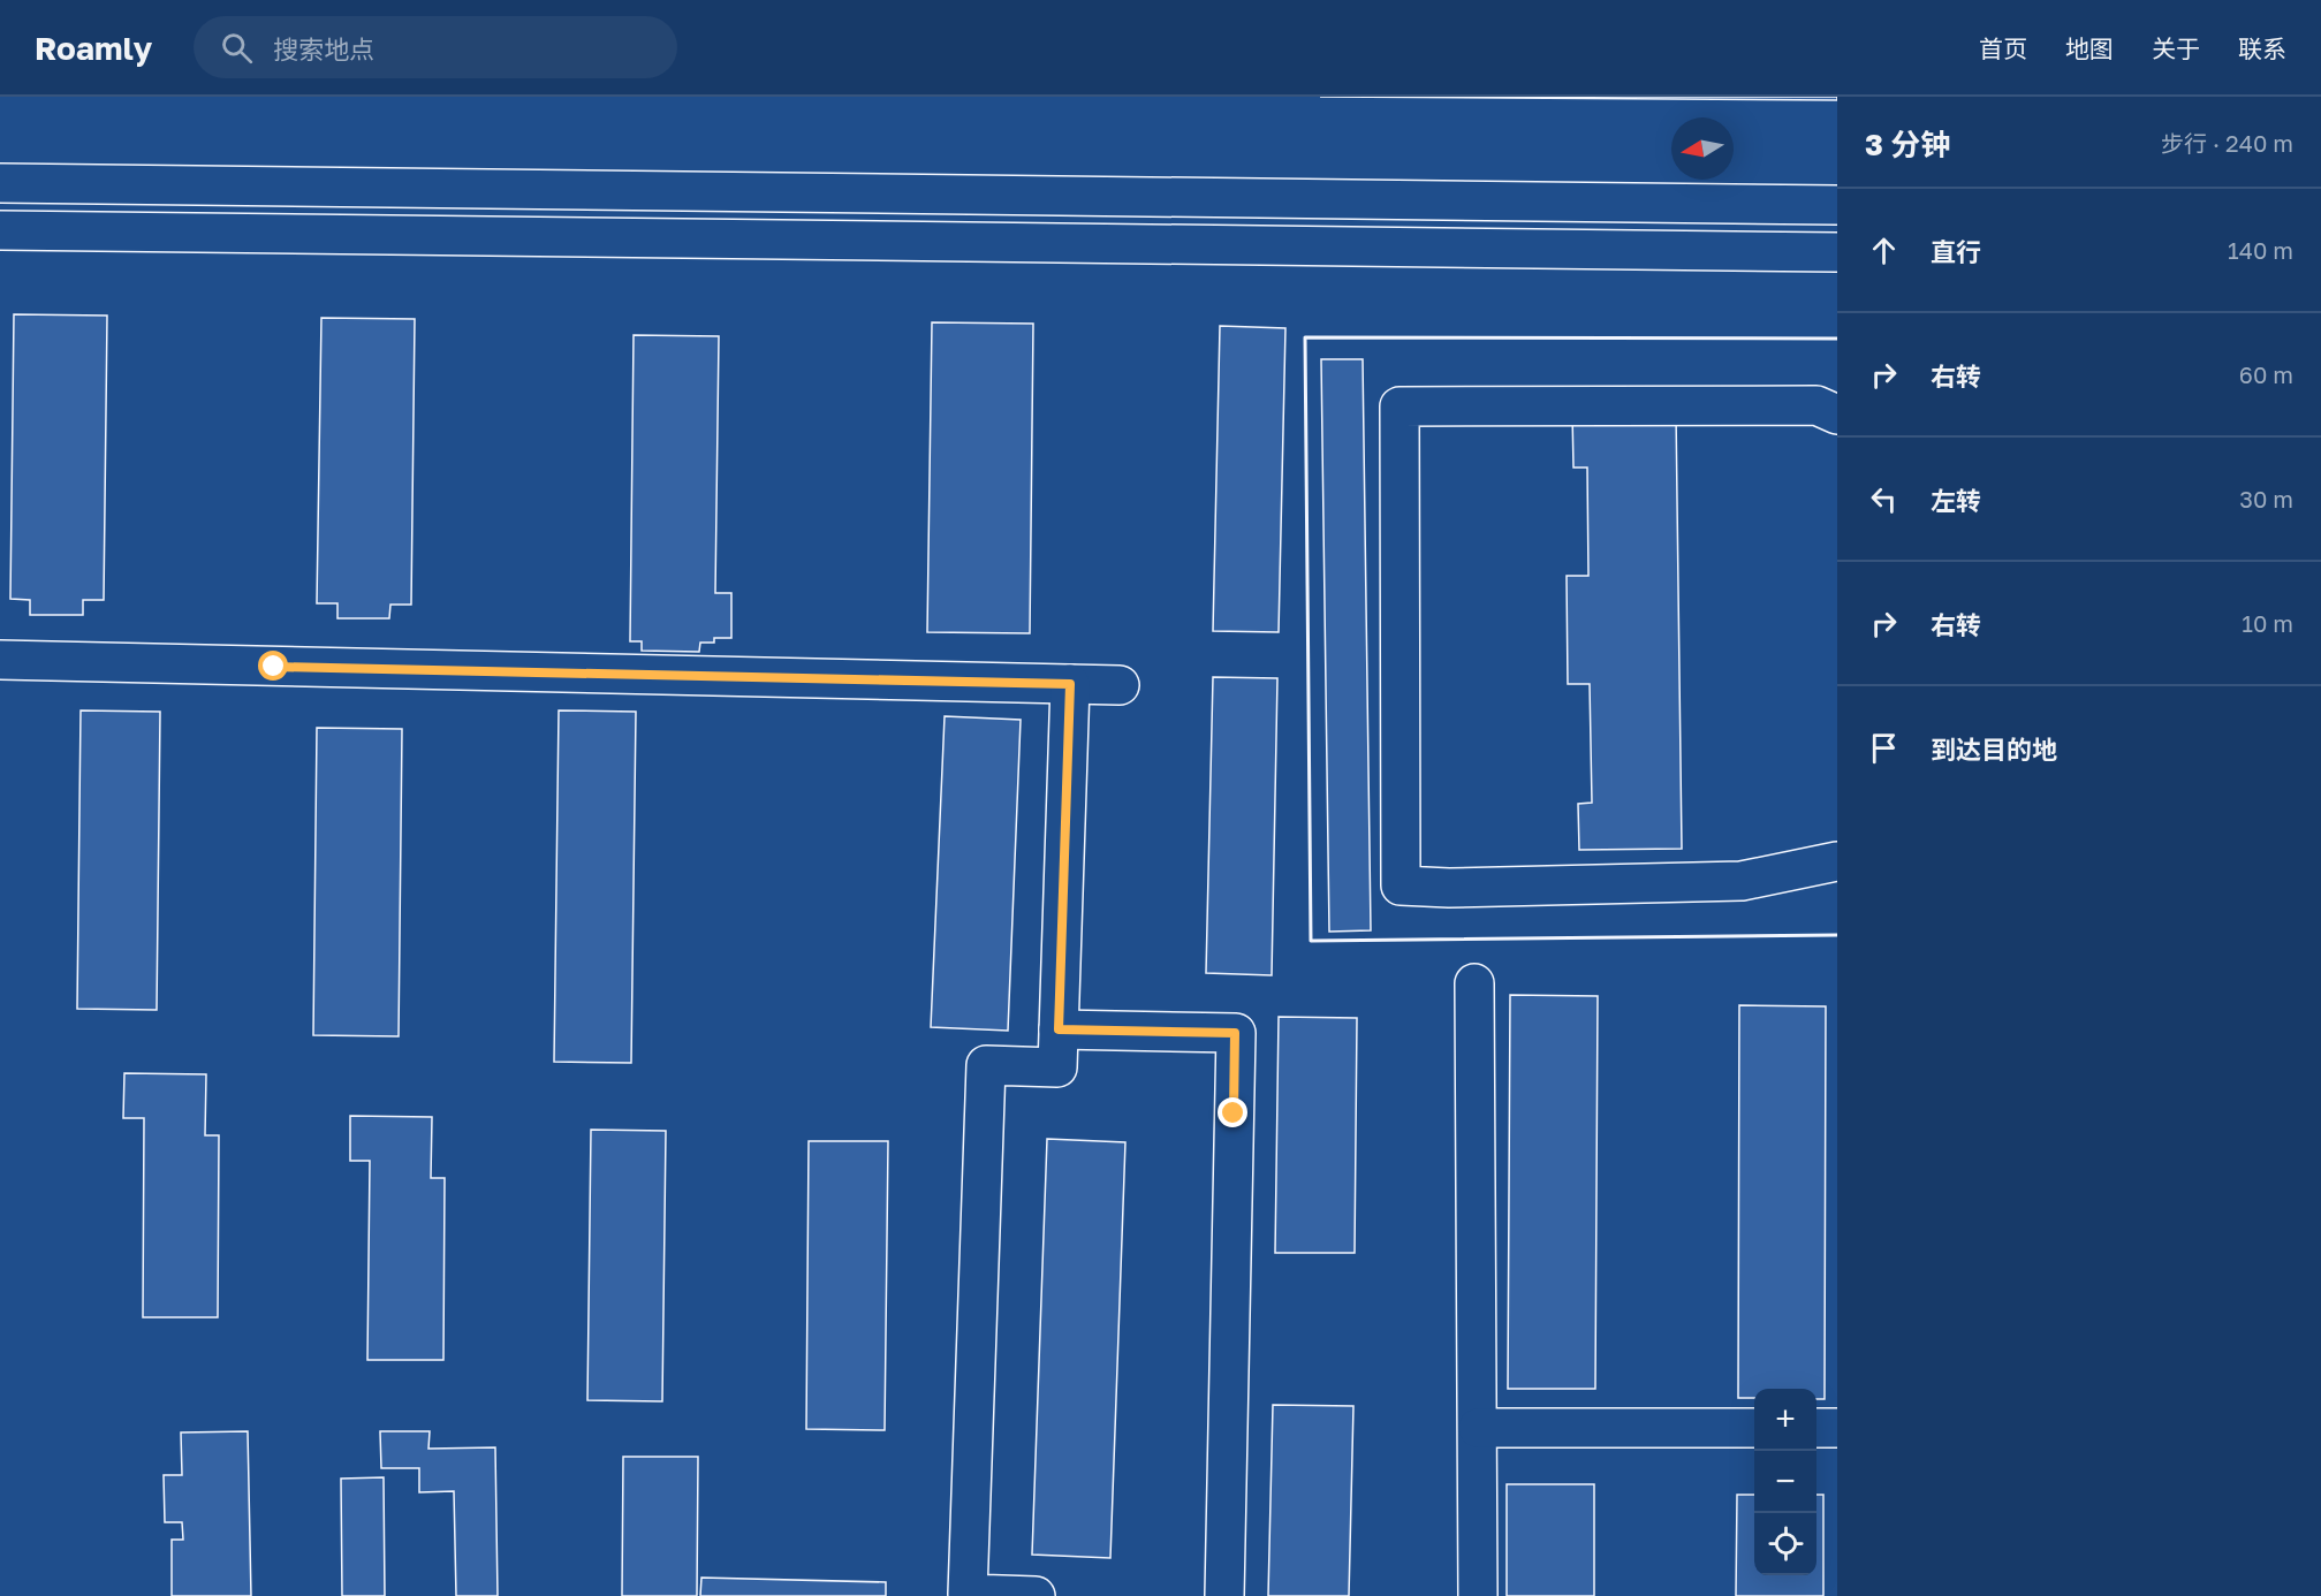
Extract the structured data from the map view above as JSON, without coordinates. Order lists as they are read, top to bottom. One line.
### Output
{"north":"left","page":{"header":"Roamly","search":"搜索地点","nav":["首页","地图","关于","联系"],"heading":["3 分钟","步行 · 240 m"],"list":[["直行","140 m"],["右转","60 m"],["左转","30 m"],["右转","10 m"],"到达目的地"],"map_buttons":["+","−"]}}
